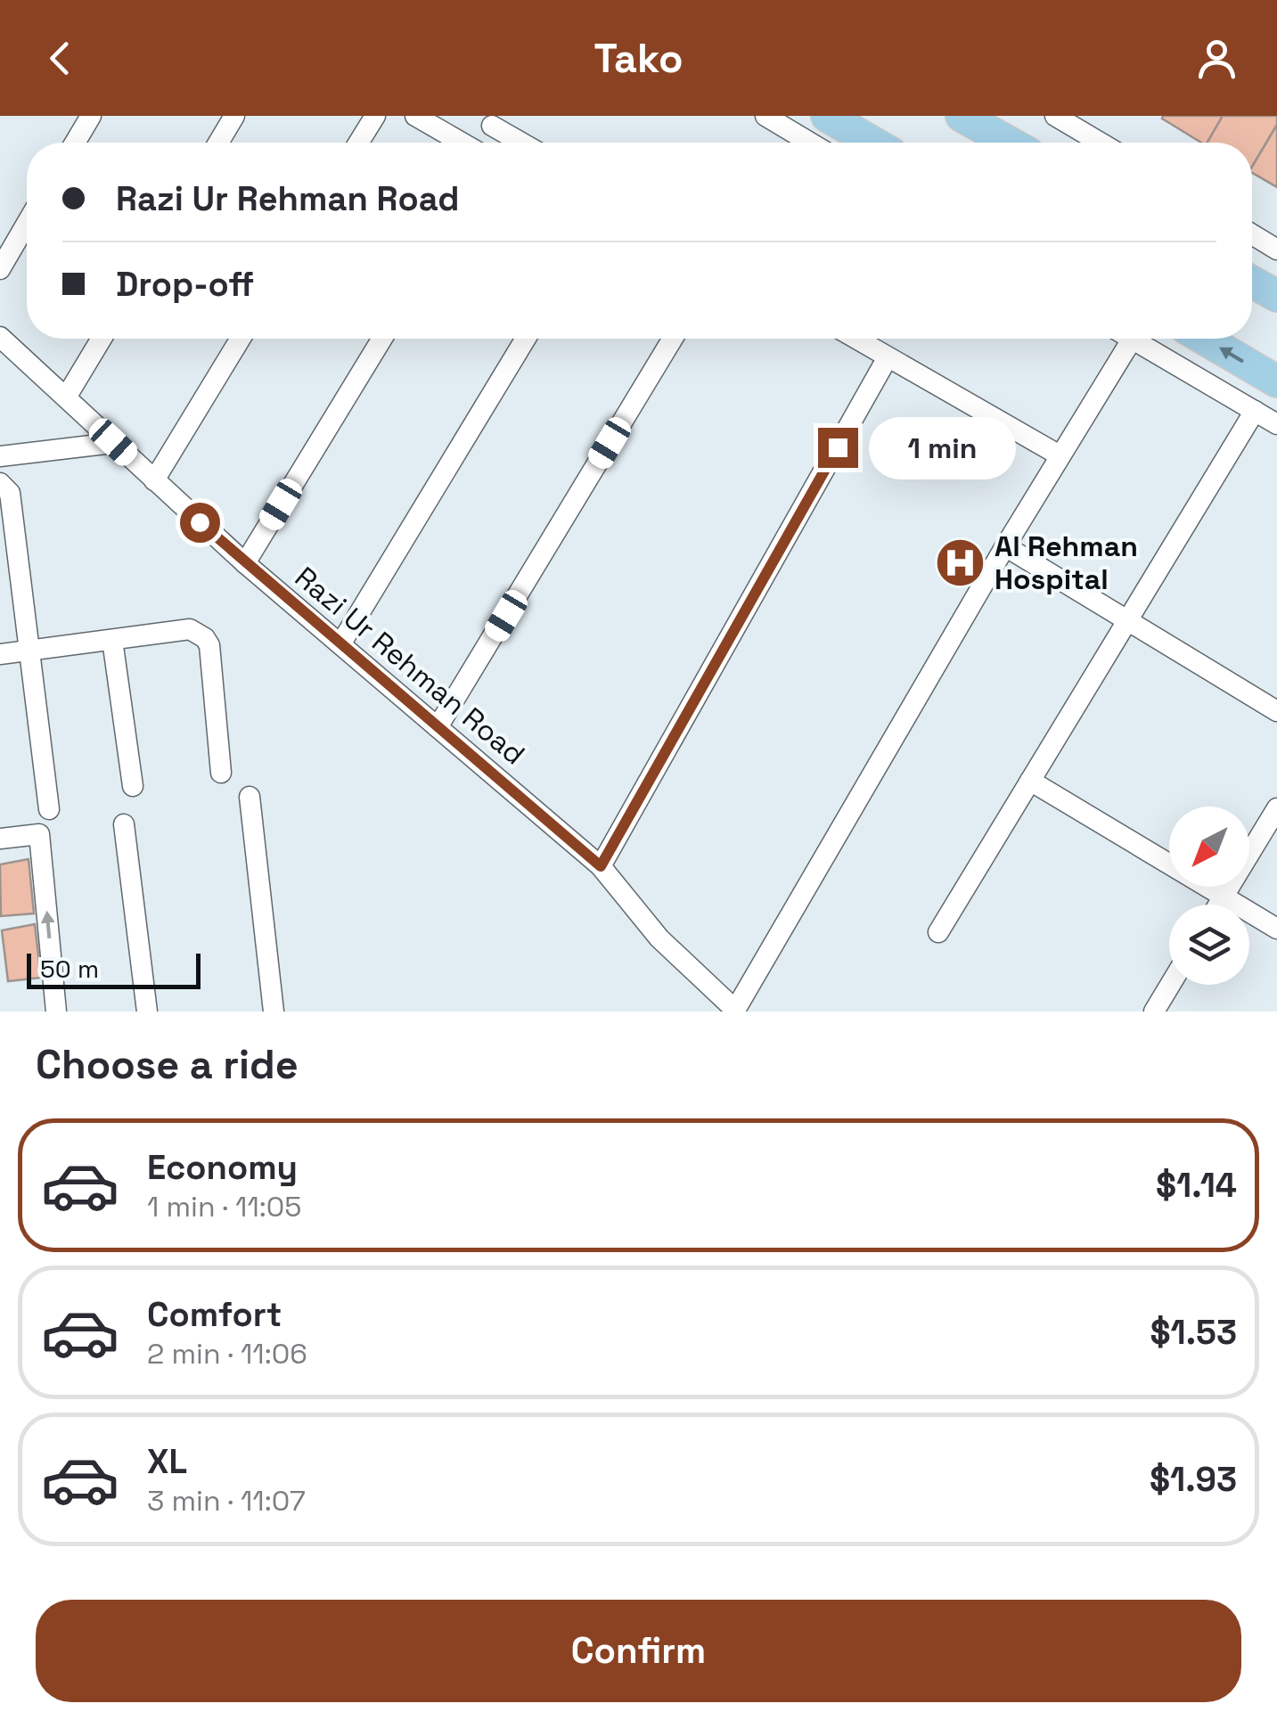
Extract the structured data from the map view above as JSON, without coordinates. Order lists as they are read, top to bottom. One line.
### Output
{"streets":{"street":["Razi Ur Rehman Road"]},"places":{"hospital":["Al Rehman Hospital"]},"scale_bar":"50 m","north":"bottom left","page":{"header":"Tako","banner":["Razi Ur Rehman Road","Drop-off"],"bubble":"1 min","scale":"50 m","heading":"Choose a ride","list":[{"name":"Economy","note":"1 min · 11:05","value":"$1.14"},{"name":"Comfort","note":"2 min · 11:06","value":"$1.53"},{"name":"XL","note":"3 min · 11:07","value":"$1.93"}],"buttons":"Confirm"}}
